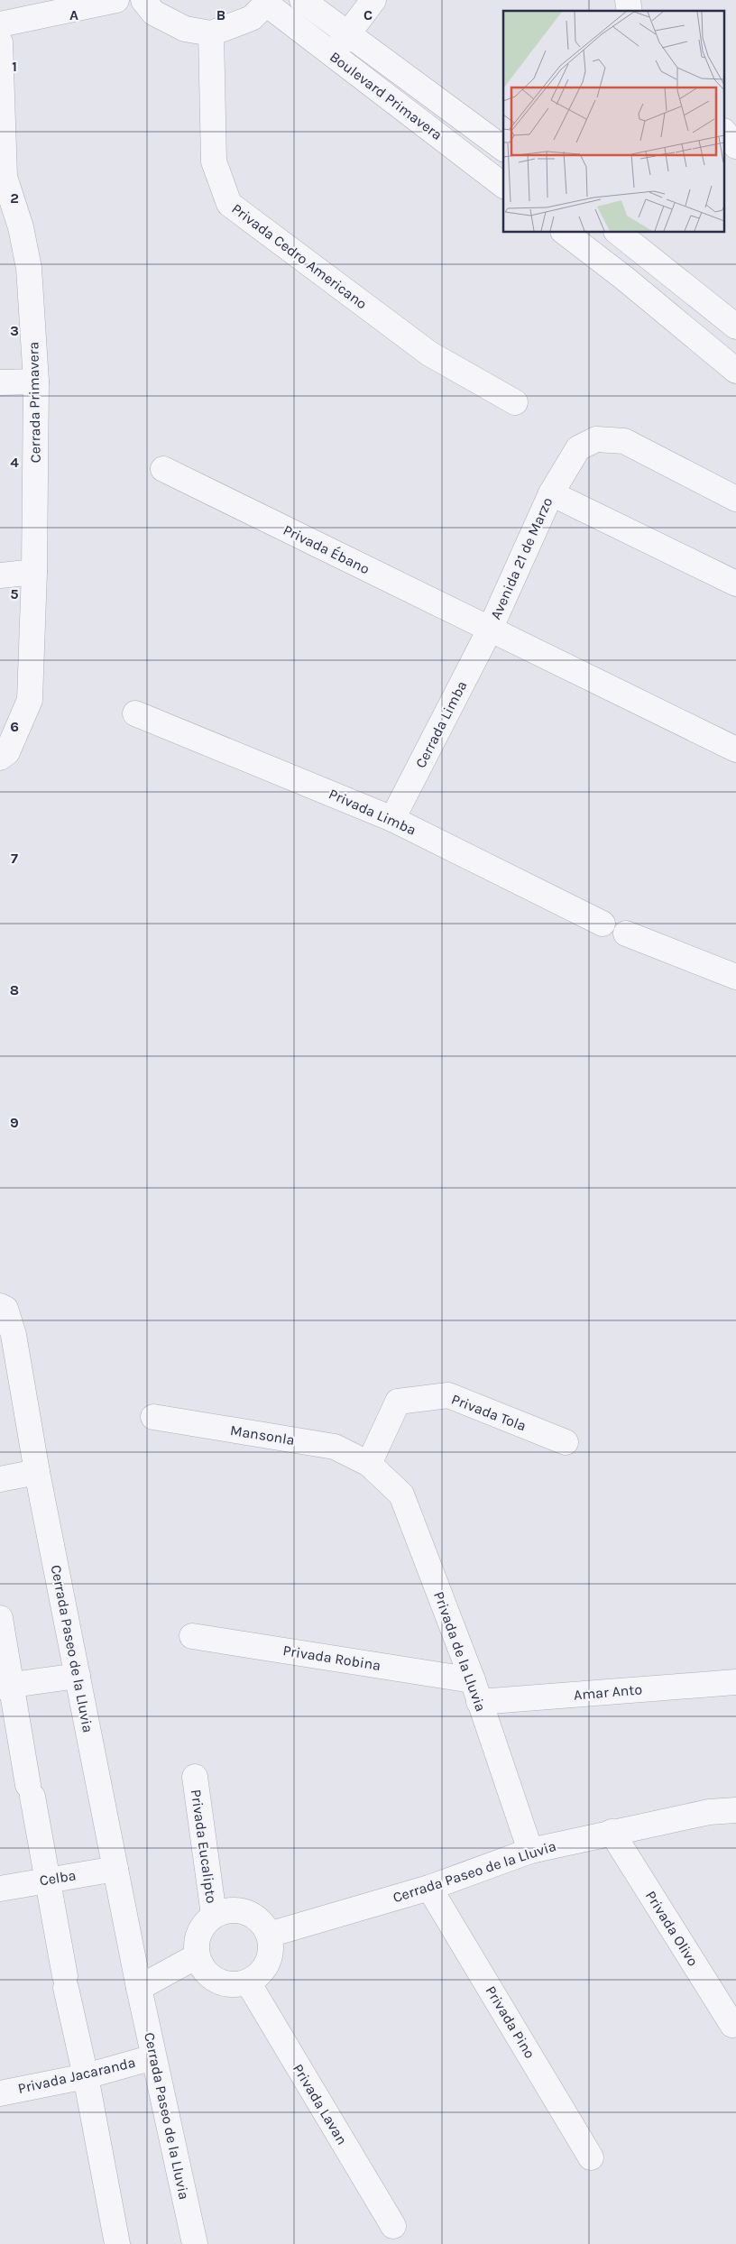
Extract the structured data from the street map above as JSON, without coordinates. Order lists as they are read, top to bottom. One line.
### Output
{"streets":{"street":["Boulevard Primavera","Privada Cedro Americano","Cerrada Primavera","Privada Ébano","Avenida 21 de Marzo","Cerrada Limba","Privada Limba","Privada Tola","Mansonla","Cerrada Paseo de la Lluvia","Privada de la Lluvia","Privada Robina","Amar Anto","Privada Eucalipto","Celba","Privada Olivo","Privada Pino","Privada Jacaranda","Privada Lavan"]},"crossings":[["Privada Ébano","Avenida 21 de Marzo"],["Privada Ébano","Cerrada Limba"],["Avenida 21 de Marzo","Cerrada Limba"],["Cerrada Limba","Privada Limba"],["Privada Tola","Mansonla"],["Privada Tola","Privada de la Lluvia"],["Mansonla","Privada de la Lluvia"],["Cerrada Paseo de la Lluvia","Privada de la Lluvia"],["Cerrada Paseo de la Lluvia","Privada Eucalipto"],["Cerrada Paseo de la Lluvia","Celba"],["Cerrada Paseo de la Lluvia","Privada Olivo"],["Cerrada Paseo de la Lluvia","Privada Pino"],["Cerrada Paseo de la Lluvia","Privada Jacaranda"],["Cerrada Paseo de la Lluvia","Privada Lavan"],["Privada de la Lluvia","Privada Robina"],["Privada de la Lluvia","Amar Anto"],["Privada Robina","Amar Anto"],["Privada Eucalipto","Privada Lavan"]],"grid":{"columns":["A","B","C"],"rows":["1","2","3","4","5","6","7","8","9"]}}
